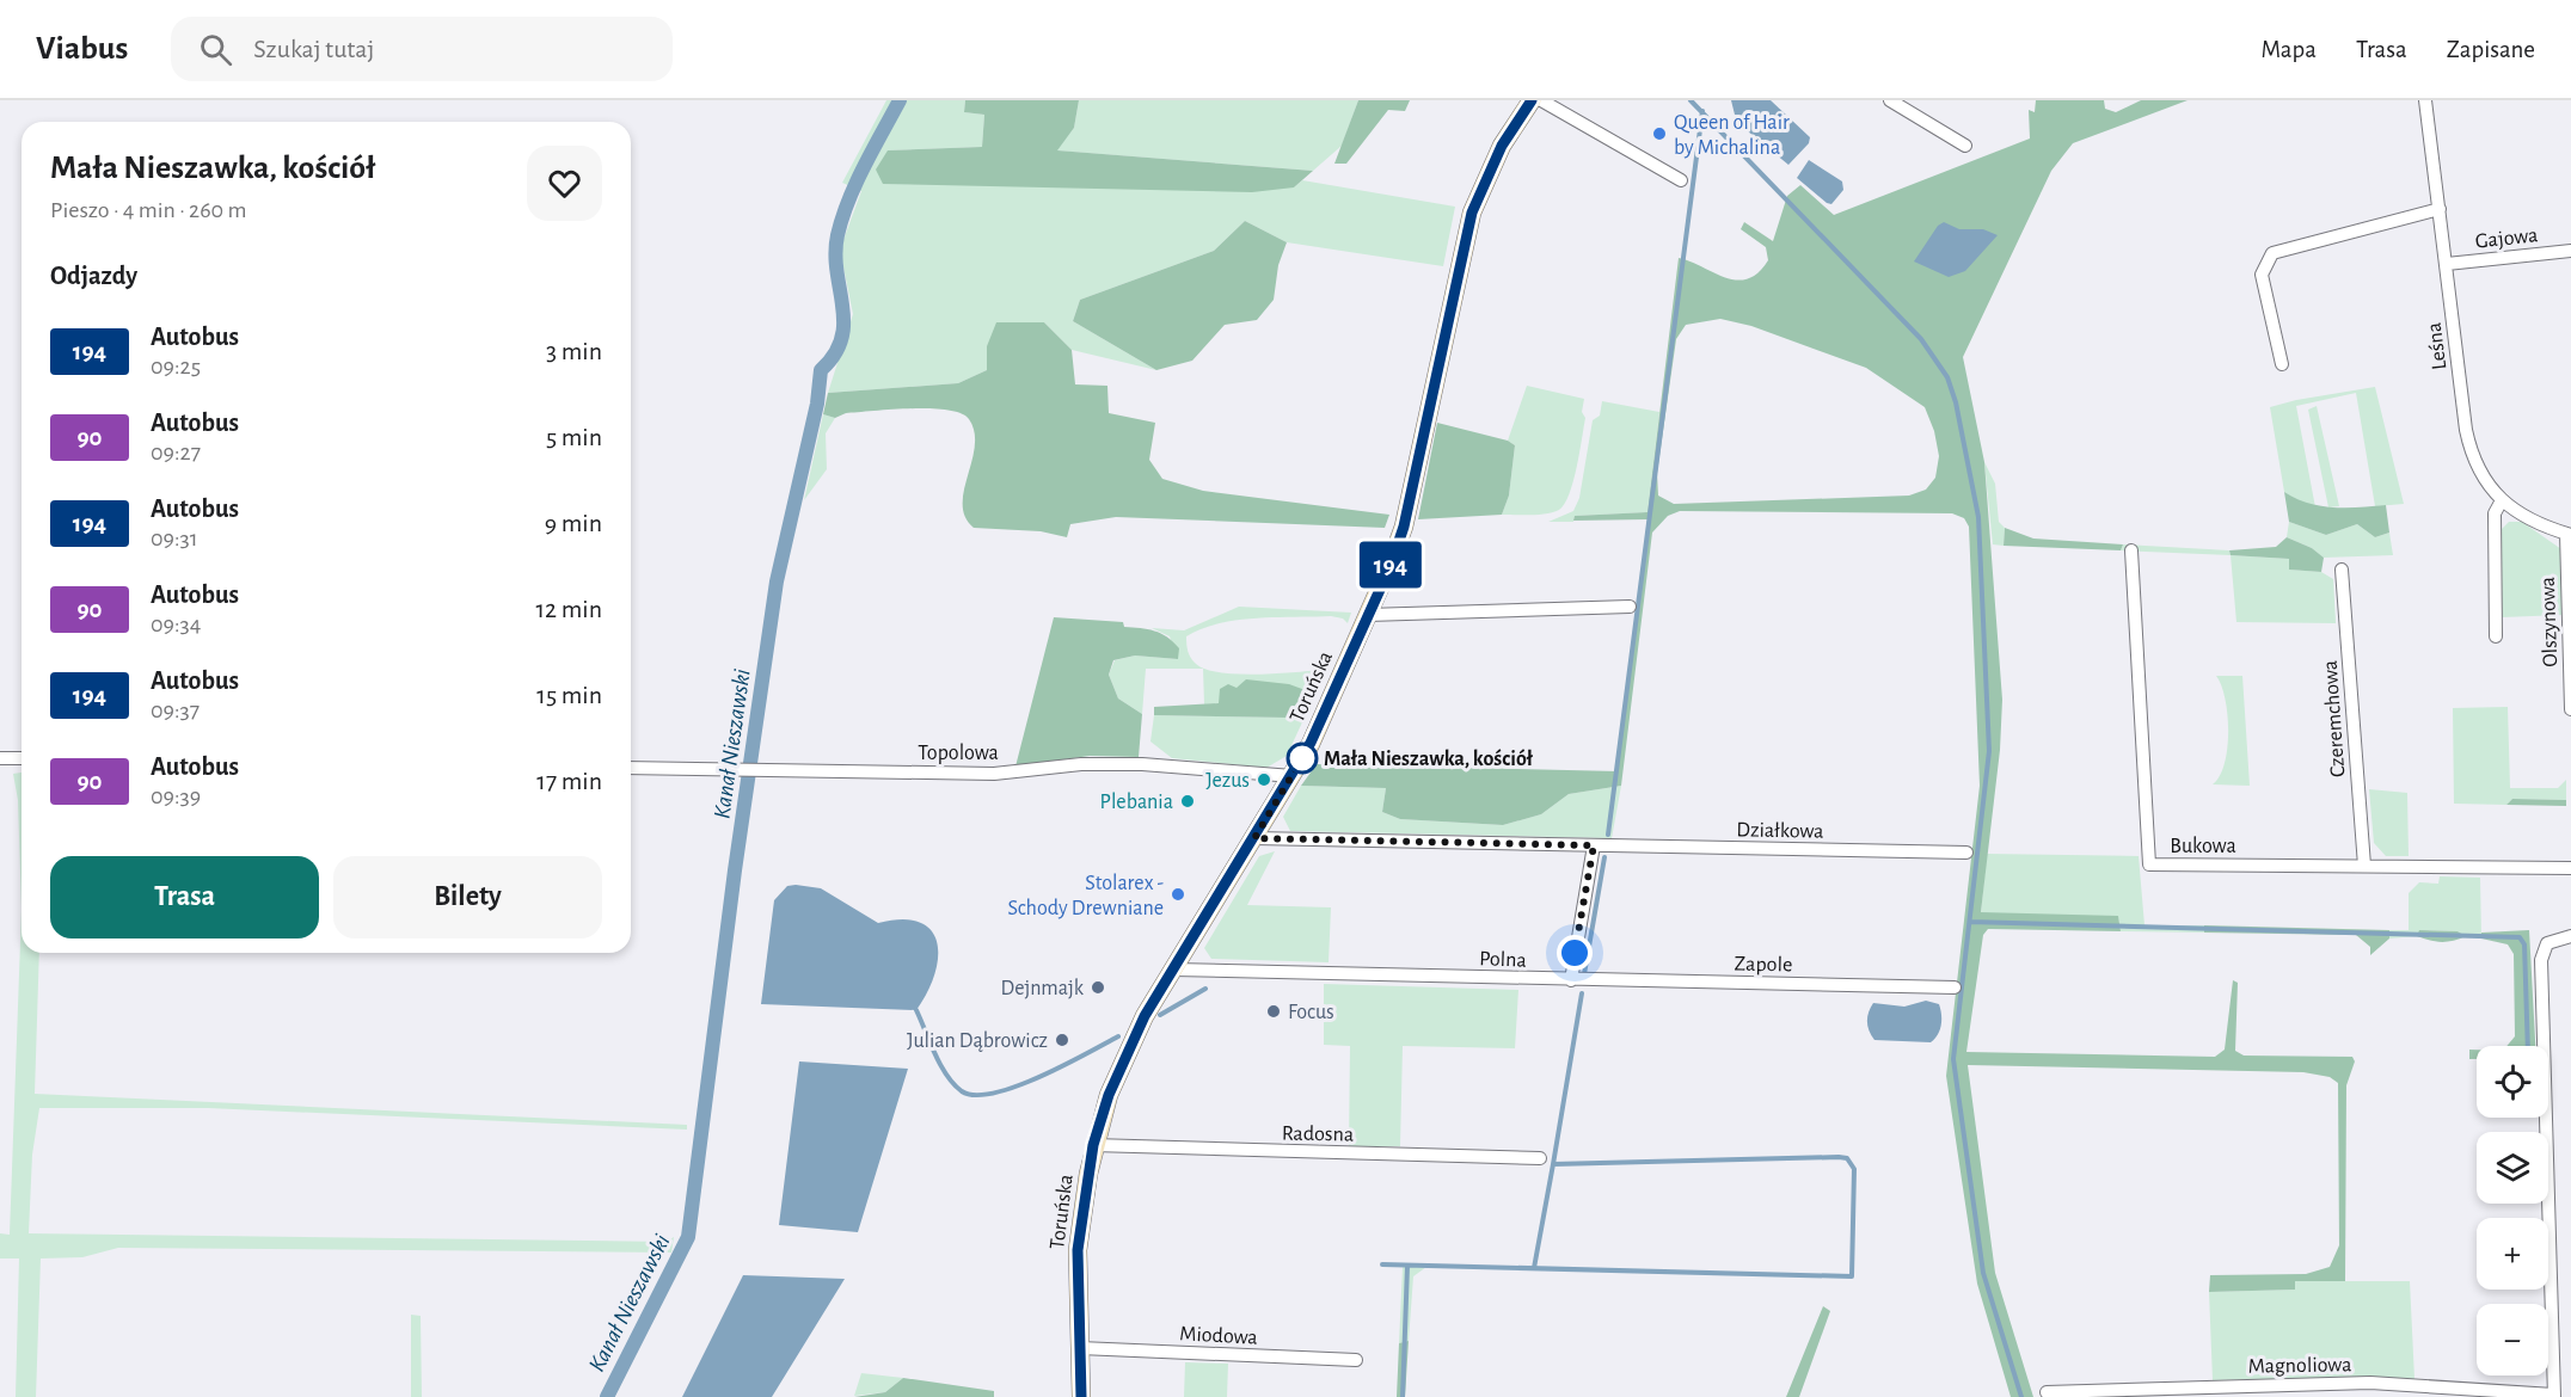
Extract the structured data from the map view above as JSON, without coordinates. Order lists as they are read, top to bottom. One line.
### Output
{"streets":{"main road":["Toruńska"],"street":["Gajowa","Leśna","Olszynowa","Czeremchowa","Topolowa","Działkowa","Bukowa","Polna","Zapole","Radosna","Miodowa","Magnoliowa"]},"crossings":[["Gajowa","Leśna"],["Leśna","Olszynowa"],["Toruńska","Topolowa"],["Toruńska","Polna"],["Toruńska","Radosna"],["Toruńska","Miodowa"],["Czeremchowa","Bukowa"],["Polna","Zapole"]],"water":["Kanał Nieszawski"],"places":["Queen of Hair by Michalina","Mała Nieszawka, kościół","Jezus","Plebania","Stolarex - Schody Drewniane","Dejnmajk","Focus","Julian Dąbrowicz"],"lines":["bus line 194"],"page":{"header":"Viabus","search":"Szukaj tutaj","nav":["Mapa","Trasa","Zapisane"],"on_map":"194","heading":[["Mała Nieszawka, kościół","Pieszo · 4 min · 260 m"],"Odjazdy"],"list":[{"mark":"194","name":"Autobus","note":"09:25","value":"3 min"},{"mark":"90","name":"Autobus","note":"09:27","value":"5 min"},{"mark":"194","name":"Autobus","note":"09:31","value":"9 min"},{"mark":"90","name":"Autobus","note":"09:34","value":"12 min"},{"mark":"194","name":"Autobus","note":"09:37","value":"15 min"},{"mark":"90","name":"Autobus","note":"09:39","value":"17 min"}],"buttons":["Trasa","Bilety"],"map_buttons":["+","−"]}}
